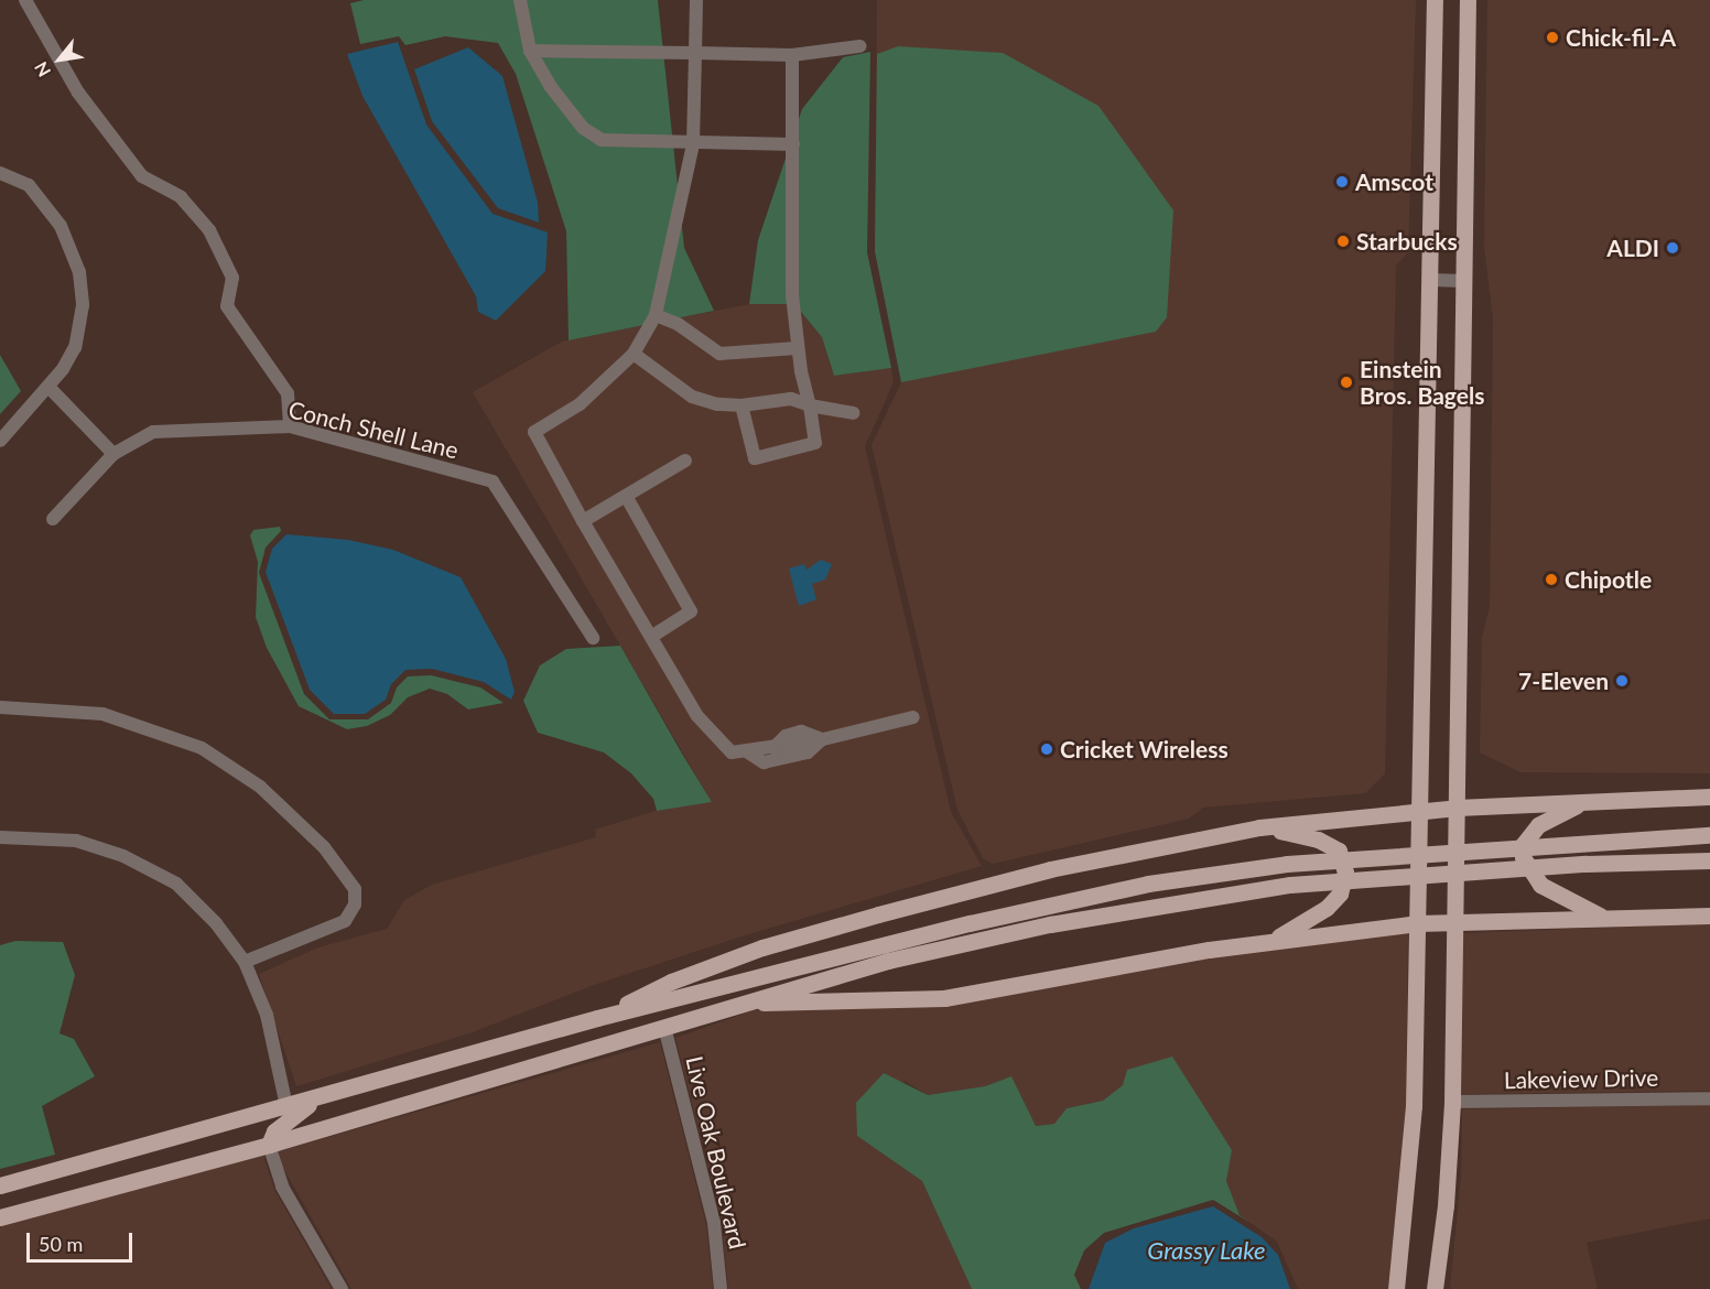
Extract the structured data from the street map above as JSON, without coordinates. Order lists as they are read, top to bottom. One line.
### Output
{"streets":{"street":["Conch Shell Lane","Lakeview Drive","Live Oak Boulevard"]},"water":["Grassy Lake"],"places":["Chick-fil-A","Amscot","Starbucks","ALDI","Einstein Bros. Bagels","Chipotle","7-Eleven","Cricket Wireless"],"scale_bar":"50 m","north":"bottom left"}
